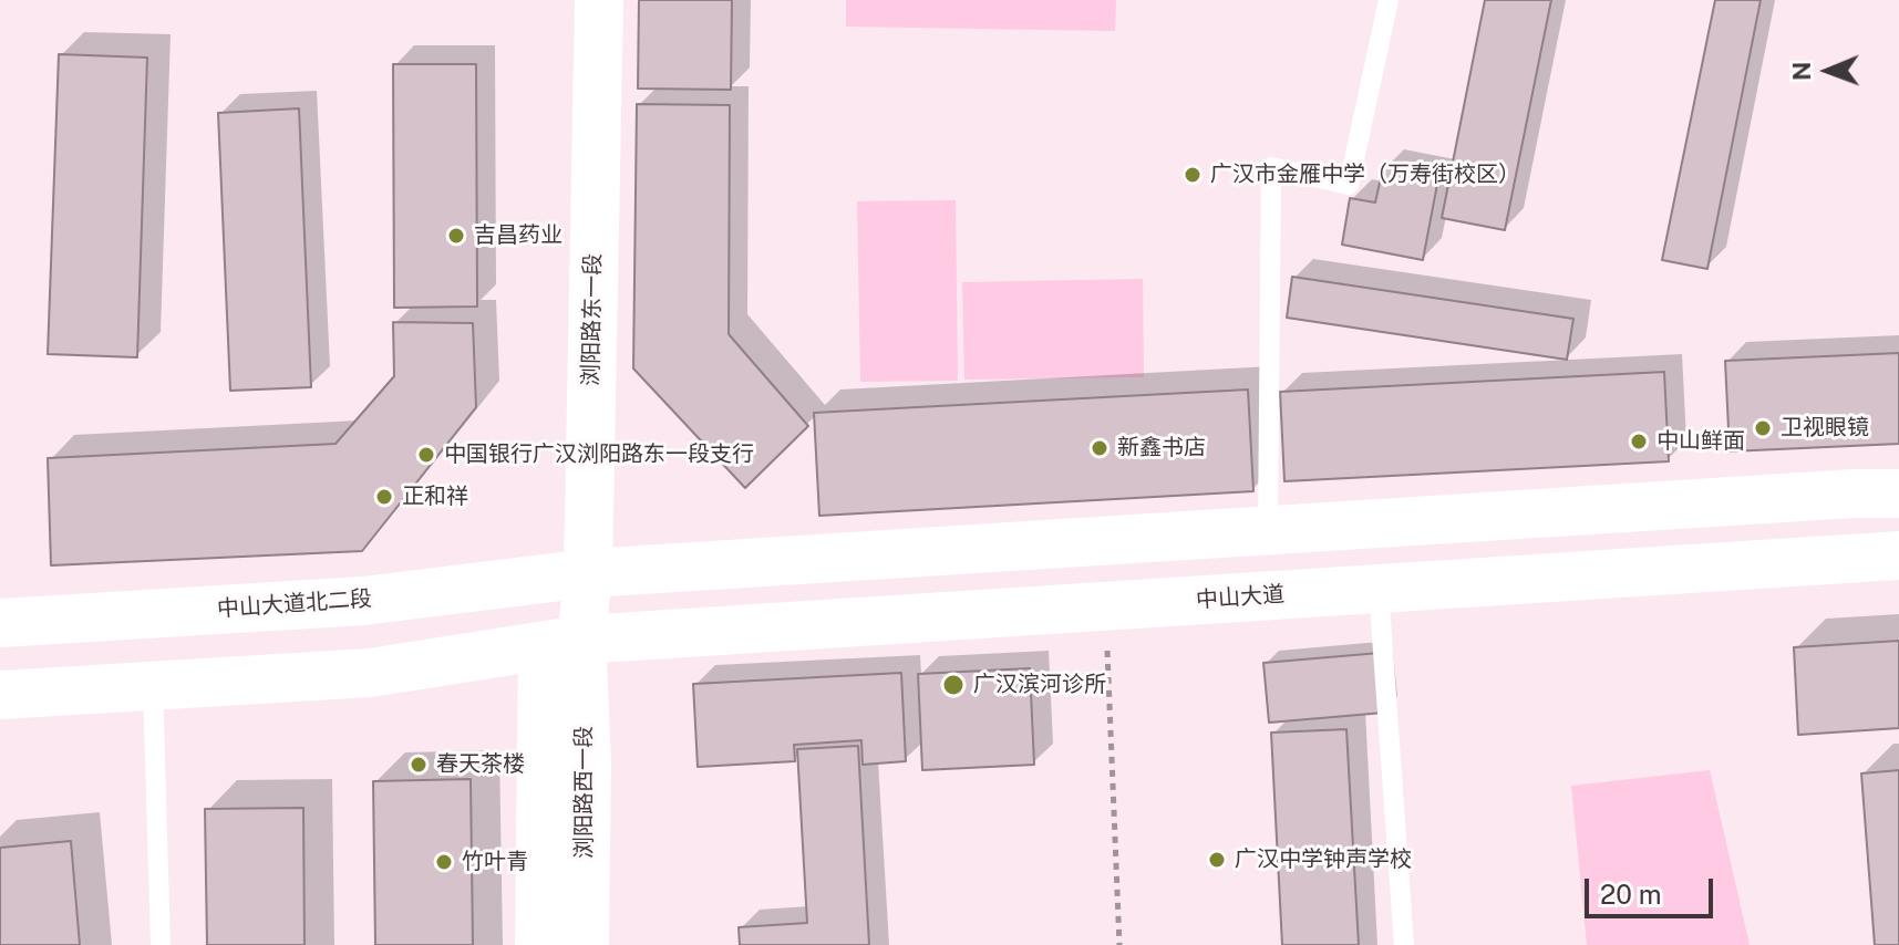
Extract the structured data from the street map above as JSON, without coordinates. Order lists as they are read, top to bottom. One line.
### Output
{"streets":{"main road":["浏阳路东一段","中山大道","中山大道北二段","浏阳路西一段"]},"crossings":[["浏阳路东一段","中山大道"],["浏阳路东一段","中山大道北二段"],["浏阳路东一段","浏阳路西一段"],["中山大道","浏阳路西一段"]],"places":["广汉市金雁中学（万寿街校区）","吉昌药业","卫视眼镜","中山鲜面","新鑫书店","中国银行广汉浏阳路东一段支行","正和祥","广汉滨河诊所","春天茶楼","广汉中学钟声学校","竹叶青"],"scale_bar":"20 m","north":"left"}
